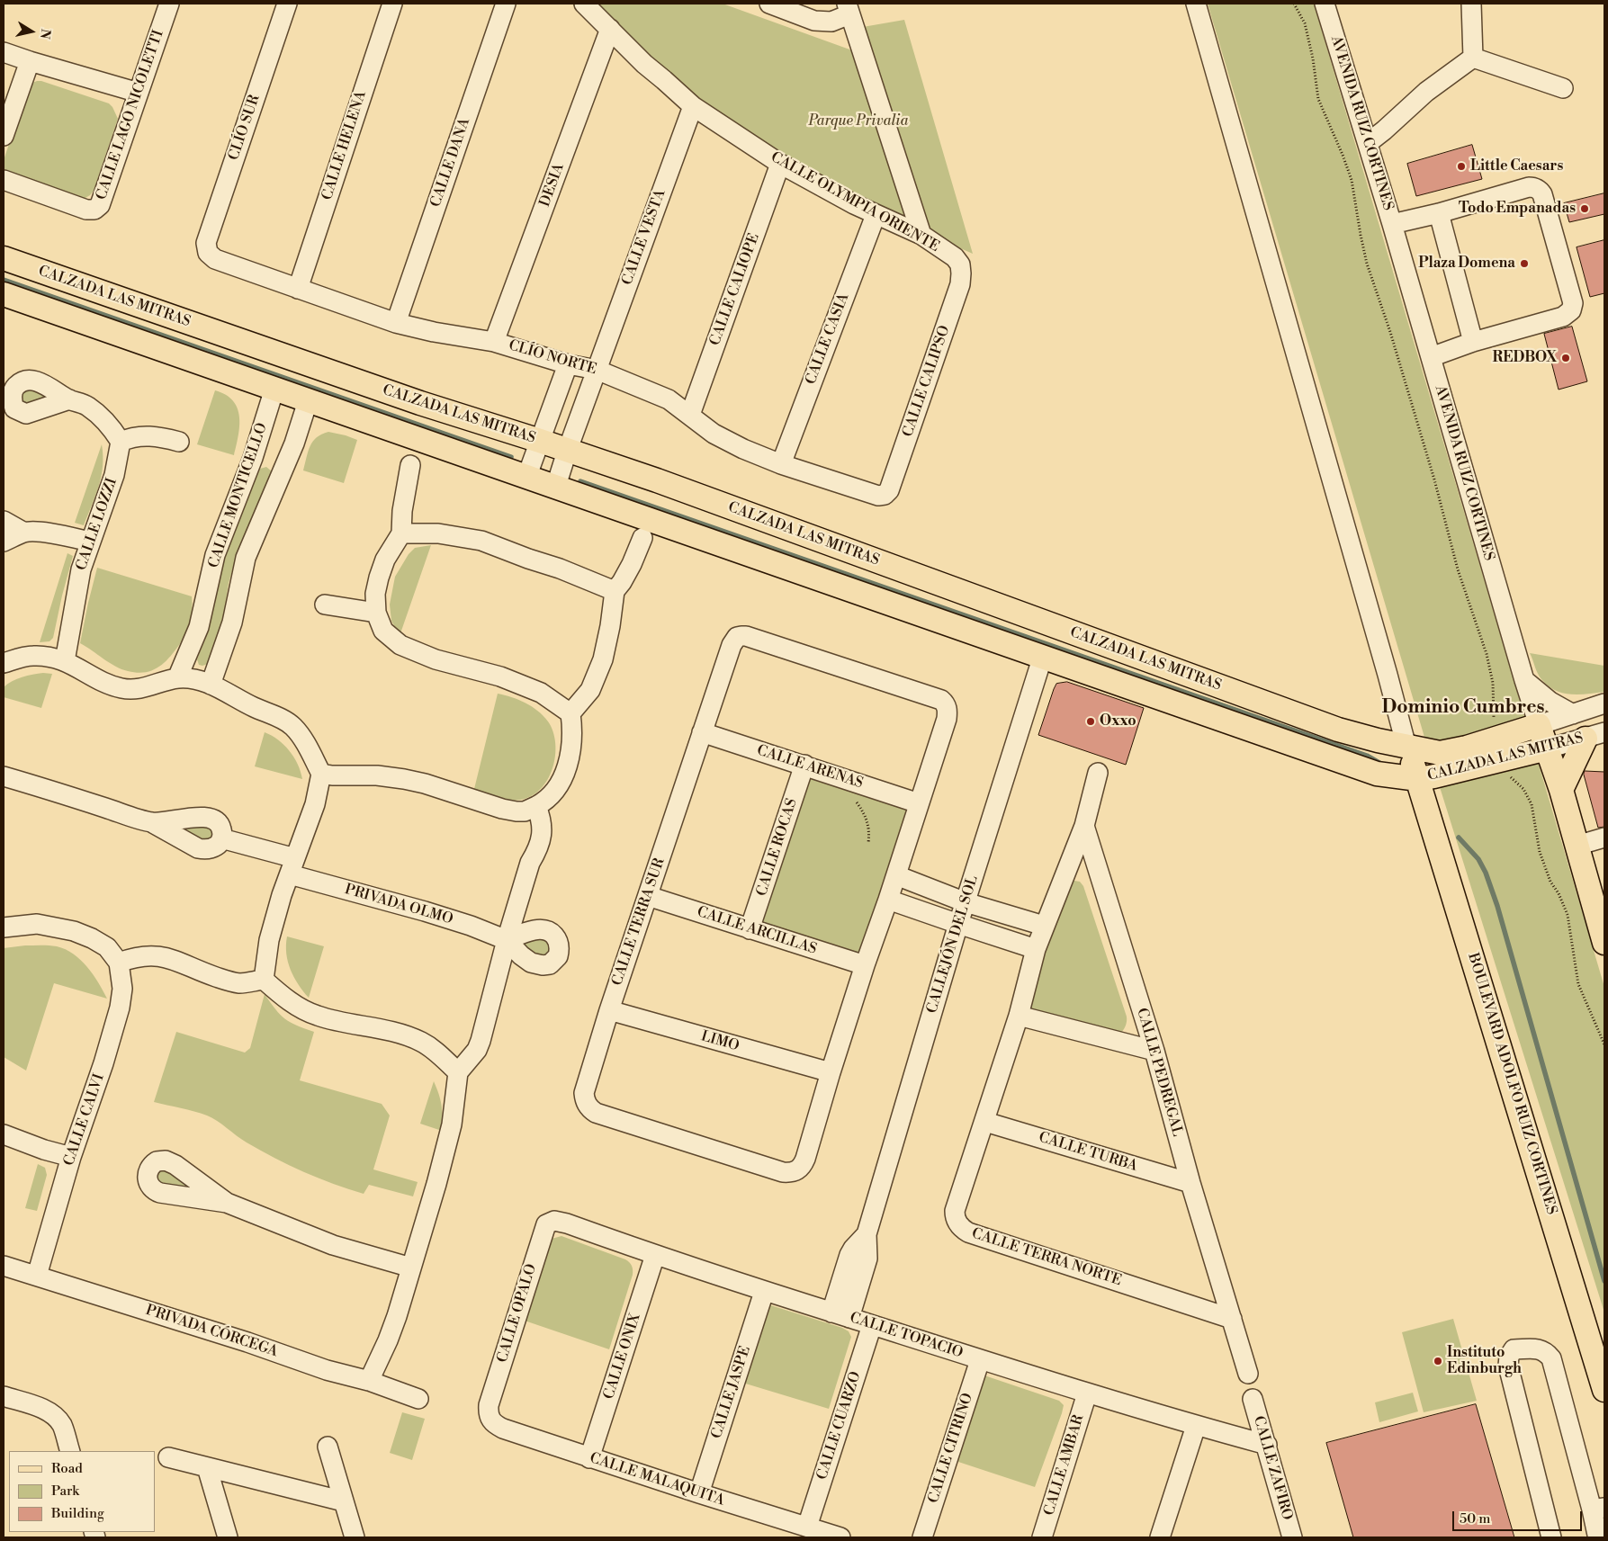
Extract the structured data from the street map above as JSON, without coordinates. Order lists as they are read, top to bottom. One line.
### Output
{"streets":{"main road":["AVENIDA RUIZ CORTINES","CALZADA LAS MITRAS","BOULEVARD ADOLFO RUIZ CORTINES"],"street":["CALLE LAGO NICOLETTI","CLÍO SUR","CALLE HELENA","CALLE DANA","DESIA","CALLE OLYMPIA ORIENTE","CALLE VESTA","CALLE CALIOPE","CALLE CASIA","CLÍO NORTE","CALLE CALIPSO","CALLE MONTICELLO","CALLE LOZZI","CALLE ARENAS","CALLE ROCAS","PRIVADA OLMO","CALLE TERRA SUR","CALLE ARCILLAS","CALLEJÓN DEL SOL","LIMO","CALLE PEDREGAL","CALLE CALVI","CALLE TURBA","CALLE TERRA NORTE","CALLE OPALO","PRIVADA CÓRCEGA","CALLE TOPACIO","CALLE ONIX","CALLE JASPE","CALLE CUARZO","CALLE CITRINO","CALLE AMBAR","CALLE ZAFIRO","CALLE MALAQUITA"]},"crossings":[["AVENIDA RUIZ CORTINES","CALZADA LAS MITRAS"],["CLÍO SUR","CLÍO NORTE"],["CALLE HELENA","CLÍO NORTE"],["CALLE DANA","CLÍO NORTE"],["DESIA","CALLE OLYMPIA ORIENTE"],["DESIA","CLÍO NORTE"],["CALLE OLYMPIA ORIENTE","CALLE VESTA"],["CALLE OLYMPIA ORIENTE","CALLE CALIOPE"],["CALLE OLYMPIA ORIENTE","CALLE CASIA"],["CALLE OLYMPIA ORIENTE","CALLE CALIPSO"],["CALLE VESTA","CALZADA LAS MITRAS"],["CALLE VESTA","CLÍO NORTE"],["CALLE CALIOPE","CLÍO NORTE"],["CALZADA LAS MITRAS","CALLE MONTICELLO"],["CALZADA LAS MITRAS","CALLEJÓN DEL SOL"],["CALZADA LAS MITRAS","BOULEVARD ADOLFO RUIZ CORTINES"],["CALLE CASIA","CLÍO NORTE"],["CLÍO NORTE","CALLE CALIPSO"],["CALLE ARENAS","CALLE ROCAS"],["CALLE ARENAS","CALLE TERRA SUR"],["CALLE ROCAS","CALLE ARCILLAS"],["CALLE TERRA SUR","CALLE ARCILLAS"],["CALLE TERRA SUR","LIMO"],["CALLEJÓN DEL SOL","CALLE TOPACIO"],["CALLE PEDREGAL","CALLE TURBA"],["CALLE PEDREGAL","CALLE TERRA NORTE"],["CALLE CALVI","PRIVADA CÓRCEGA"],["CALLE TURBA","CALLE TERRA NORTE"],["CALLE OPALO","CALLE TOPACIO"],["CALLE OPALO","CALLE MALAQUITA"],["CALLE TOPACIO","CALLE ONIX"],["CALLE TOPACIO","CALLE JASPE"],["CALLE TOPACIO","CALLE CUARZO"],["CALLE TOPACIO","CALLE CITRINO"],["CALLE TOPACIO","CALLE AMBAR"],["CALLE TOPACIO","CALLE ZAFIRO"],["CALLE ONIX","CALLE MALAQUITA"],["CALLE JASPE","CALLE MALAQUITA"],["CALLE CUARZO","CALLE MALAQUITA"]],"districts":["Dominio Cumbres"],"parks":["Parque Privalia"],"places":["Little Caesars","Todo Empanadas","Plaza Domena","REDBOX","Oxxo","Instituto Edinburgh"],"legend":["Road","Park","Building"],"scale_bar":"50 m","north":"right"}
